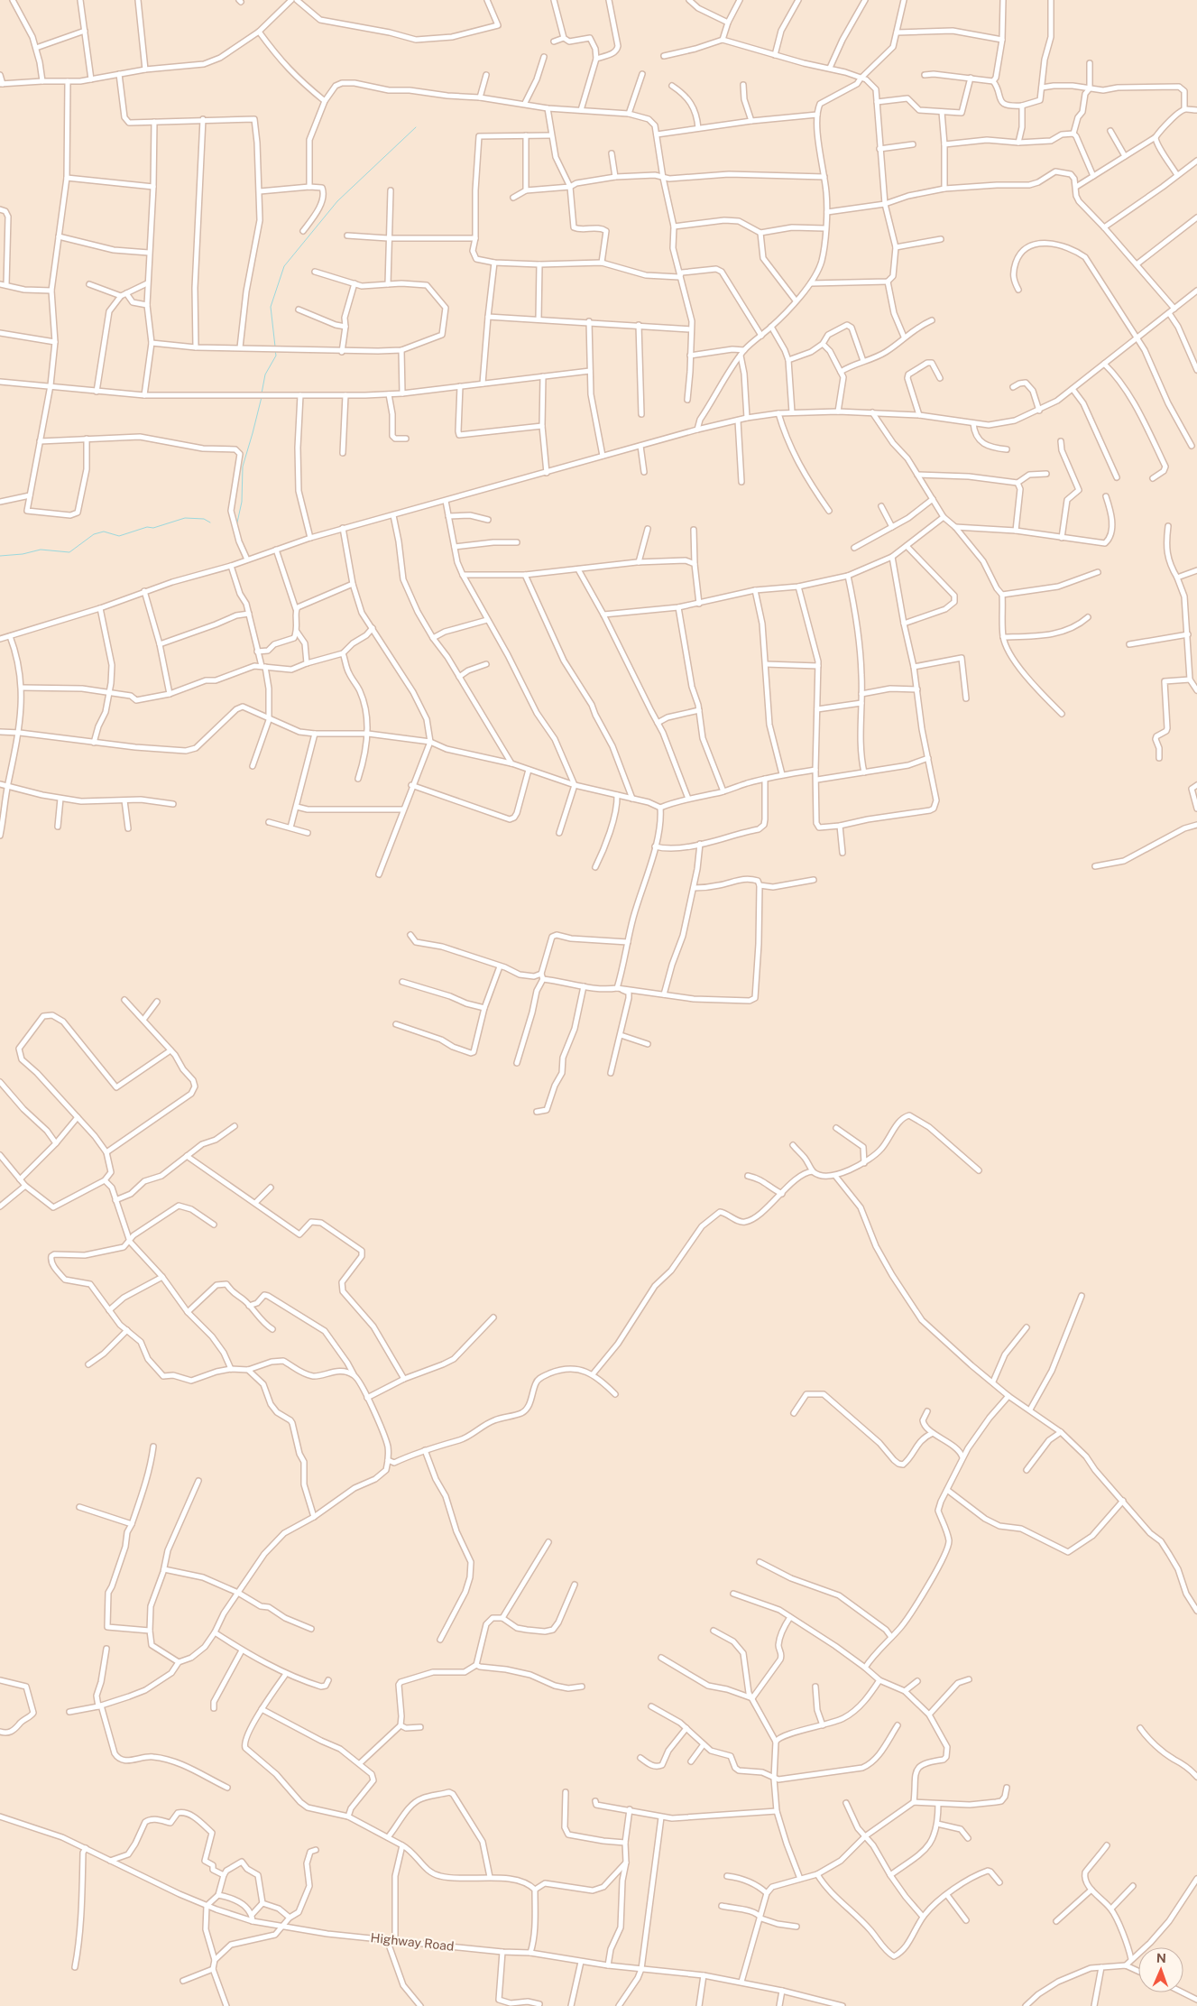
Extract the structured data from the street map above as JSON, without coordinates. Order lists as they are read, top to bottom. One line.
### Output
{"streets":{"street":["Highway Road"]},"north":"top"}
